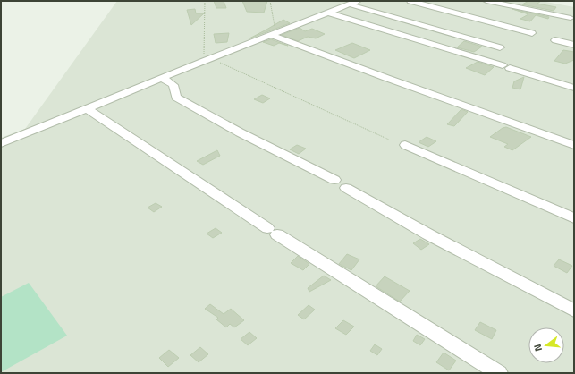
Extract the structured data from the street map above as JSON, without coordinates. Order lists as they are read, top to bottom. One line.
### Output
{"north":"left"}
